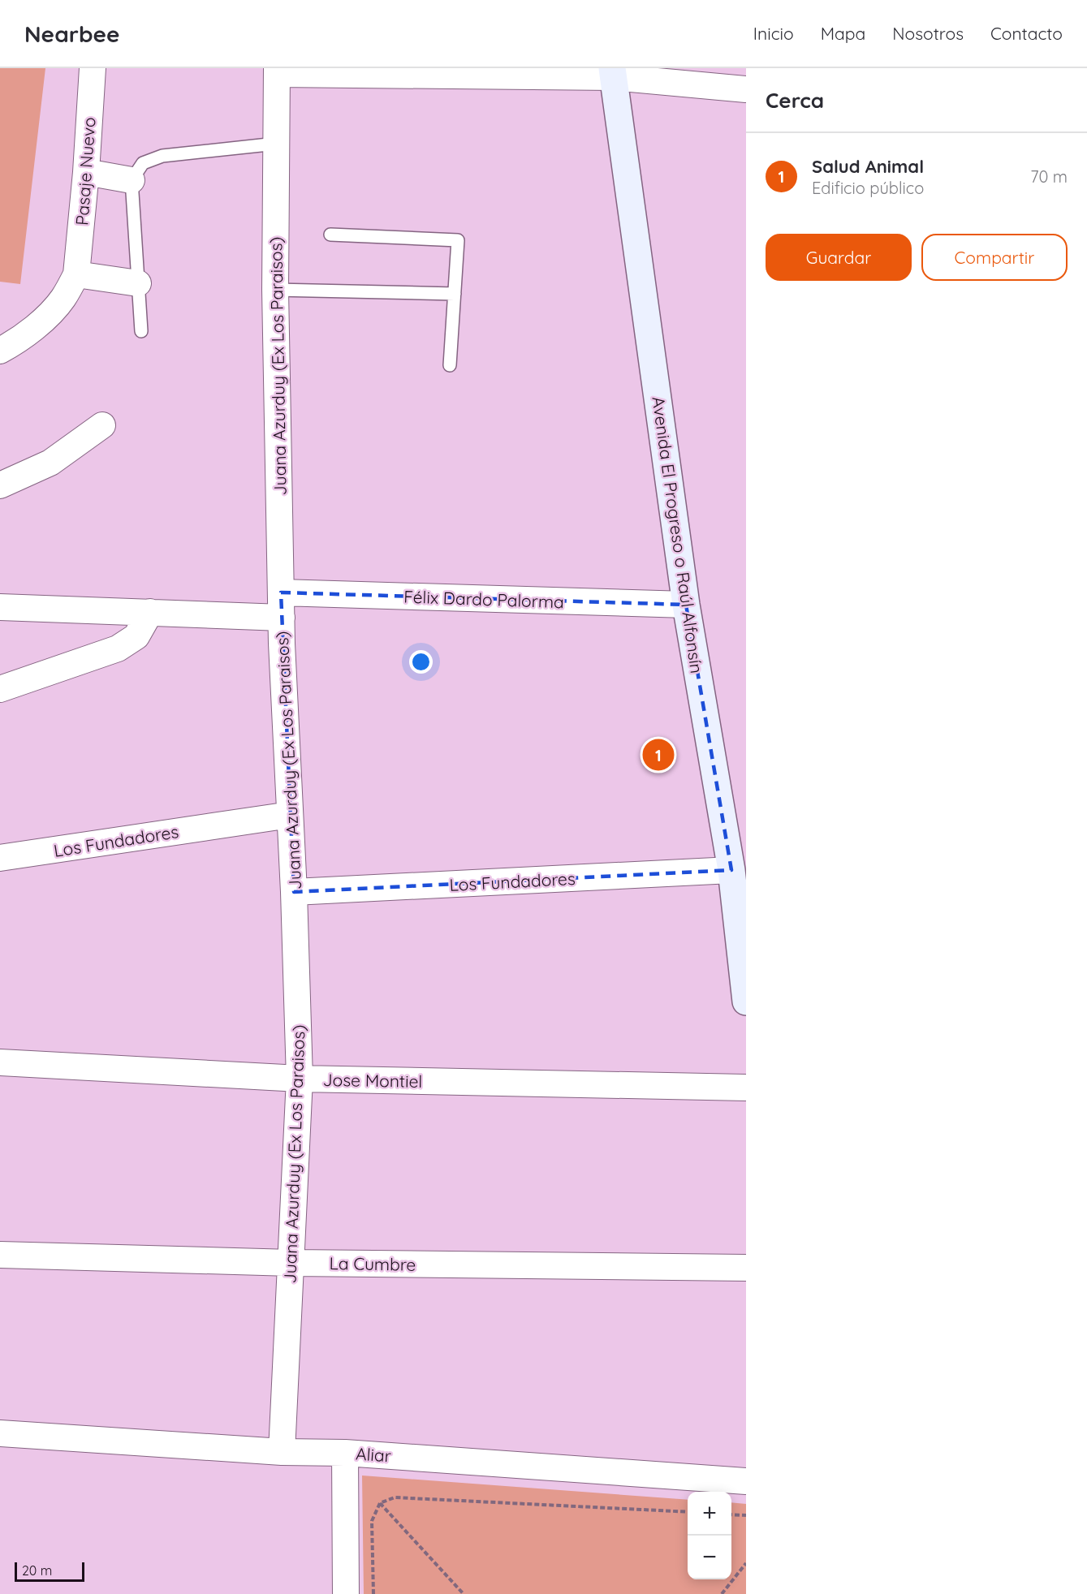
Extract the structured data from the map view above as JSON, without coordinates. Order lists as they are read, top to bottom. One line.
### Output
{"streets":{"street":["Pasaje Nuevo","Juana Azurduy (Ex Los Paraisos)","Avenida El Progreso o Raúl Alfonsín","Félix Dardo Palorma","Los Fundadores","Jose Montiel","La Cumbre","Aliar"]},"crossings":[["Juana Azurduy (Ex Los Paraisos)","Félix Dardo Palorma"],["Juana Azurduy (Ex Los Paraisos)","Los Fundadores"],["Juana Azurduy (Ex Los Paraisos)","Jose Montiel"],["Juana Azurduy (Ex Los Paraisos)","La Cumbre"],["Juana Azurduy (Ex Los Paraisos)","Aliar"],["Avenida El Progreso o Raúl Alfonsín","Félix Dardo Palorma"],["Avenida El Progreso o Raúl Alfonsín","Los Fundadores"]],"scale_bar":"20 m","page":{"header":"Nearbee","nav":["Inicio","Mapa","Nosotros","Contacto"],"heading":"Cerca","list":[{"mark":"1","name":"Salud Animal","note":"Edificio público","value":"70 m"}],"buttons":["Guardar","Compartir"],"pins":"1","map_buttons":["+","−"],"scale":"20 m"}}
